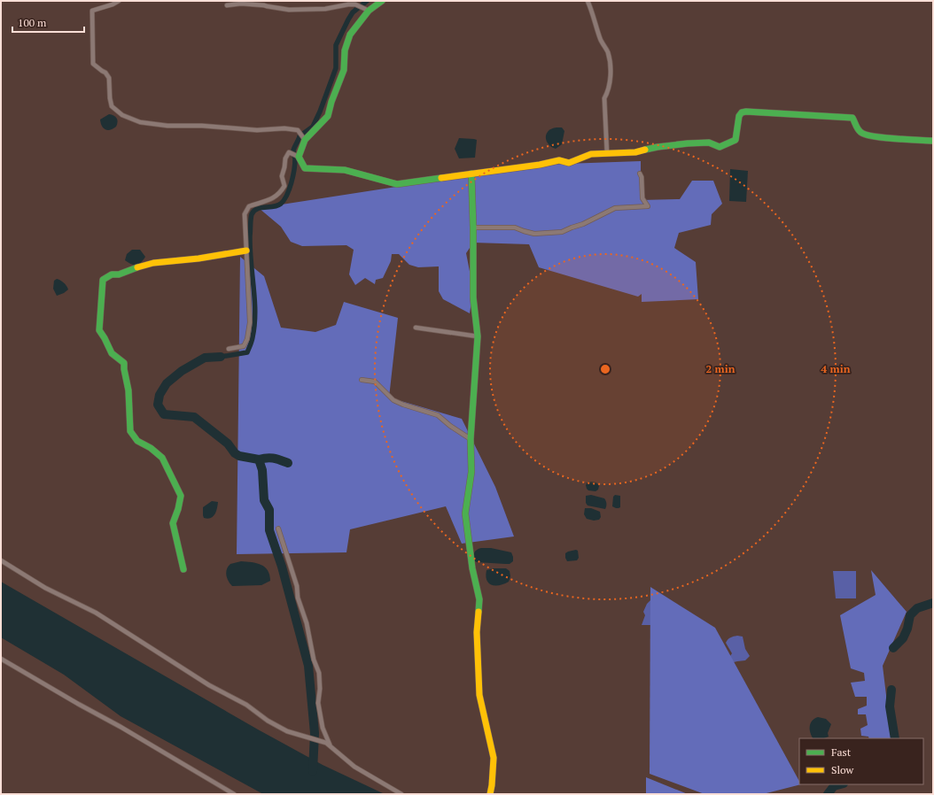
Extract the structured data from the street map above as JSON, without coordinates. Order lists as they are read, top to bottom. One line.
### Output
{"legend":["Fast","Slow"],"scale_bar":"100 m","rings":["2 min","4 min"]}
